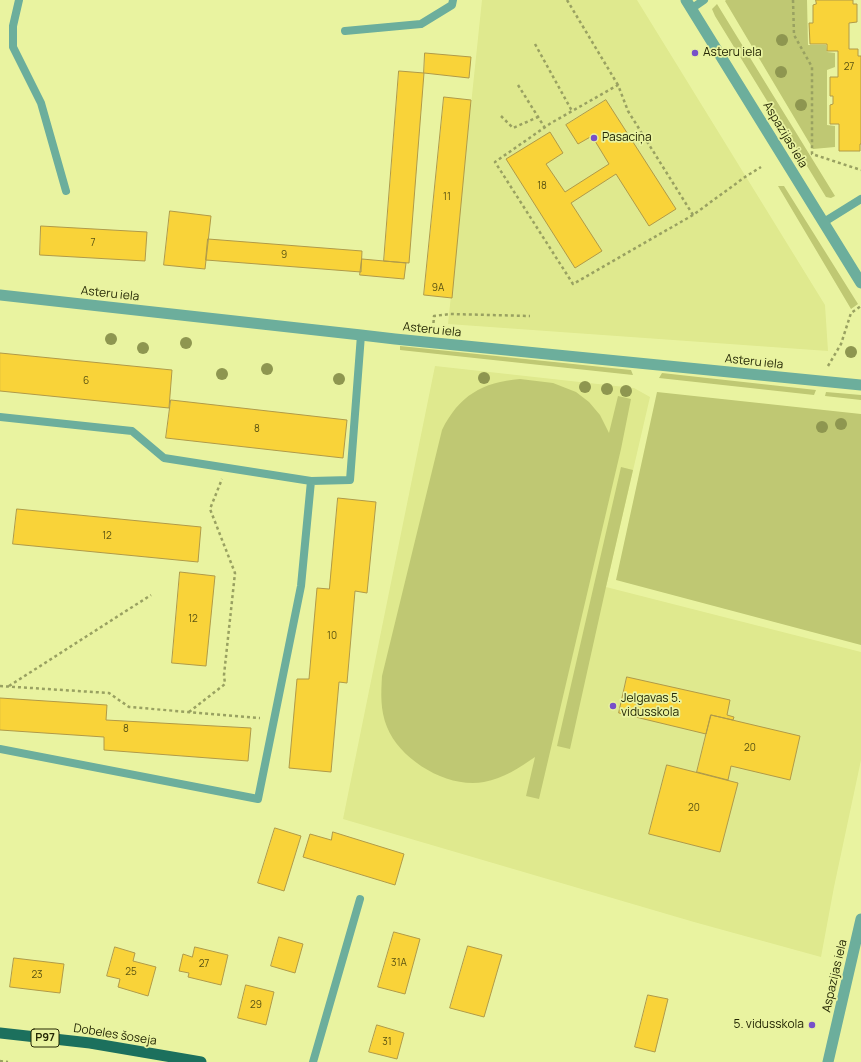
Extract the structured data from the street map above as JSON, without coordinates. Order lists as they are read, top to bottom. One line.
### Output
{"streets":{"main road":["Dobeles šoseja","P97"],"street":["Aspazijas iela","Asteru iela"]},"places":["Asteru iela","Pasaciņa","Jelgavas 5. vidusskola","5. vidusskola"],"house_numbers":["27","18","11","7","9","9A","6","8","12","12","10","8","20","20","31A","27","25","23","29","31"]}
